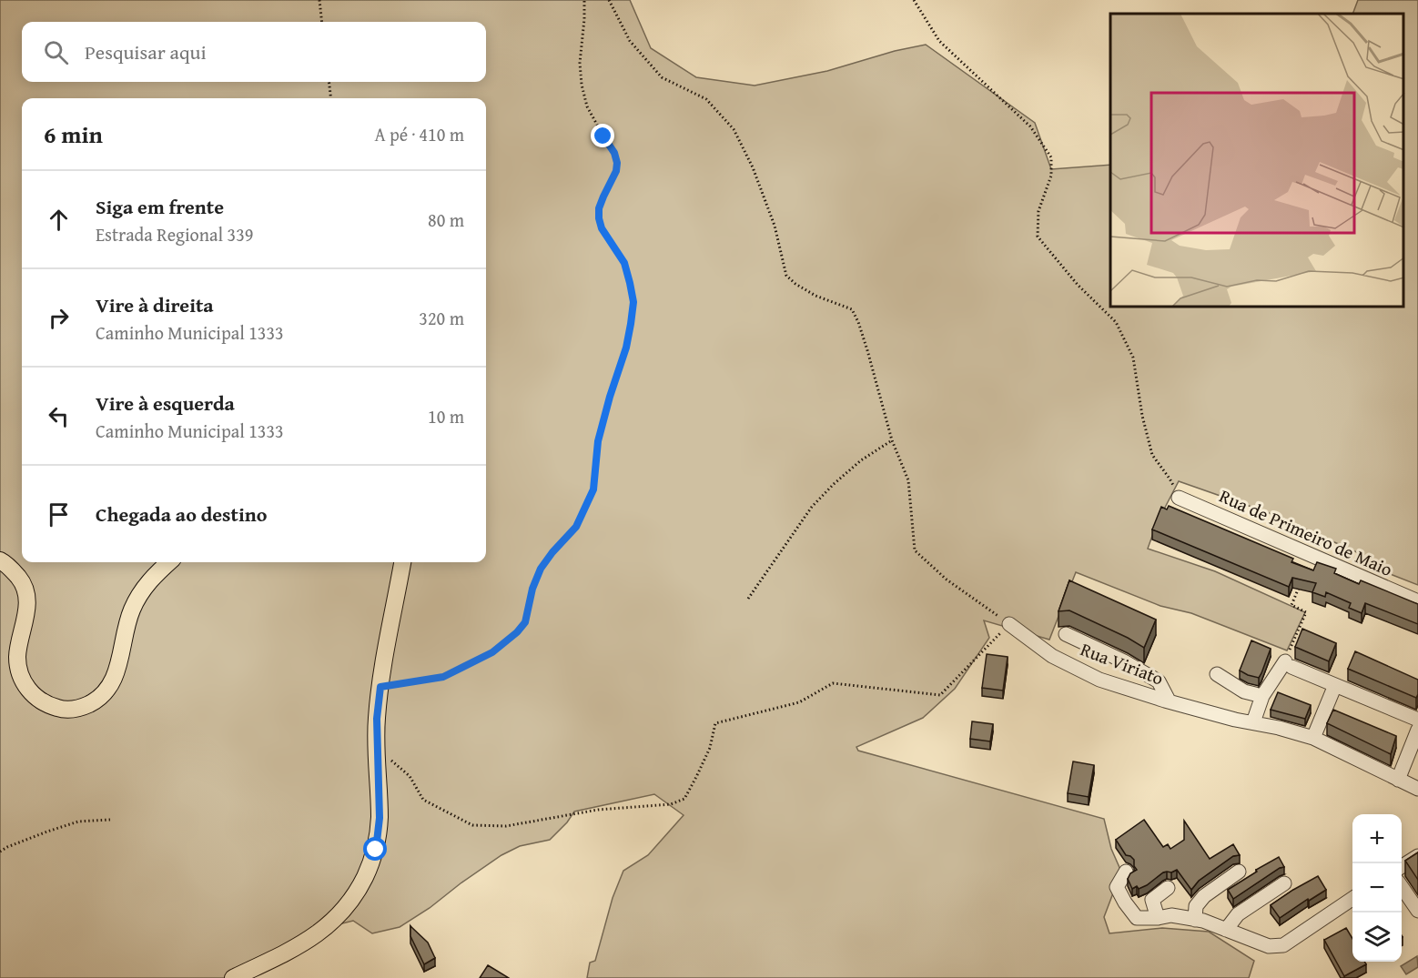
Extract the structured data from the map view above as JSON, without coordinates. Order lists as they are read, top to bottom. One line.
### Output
{"streets":{"street":["Rua de Primeiro de Maio","Rua Viriato"]},"page":{"search":"Pesquisar aqui","heading":["6 min","A pé · 410 m"],"list":[["Siga em frente","Estrada Regional 339","80 m"],["Vire à direita","Caminho Municipal 1333","320 m"],["Vire à esquerda","Caminho Municipal 1333","10 m"],"Chegada ao destino"],"map_buttons":["+","−"]}}
